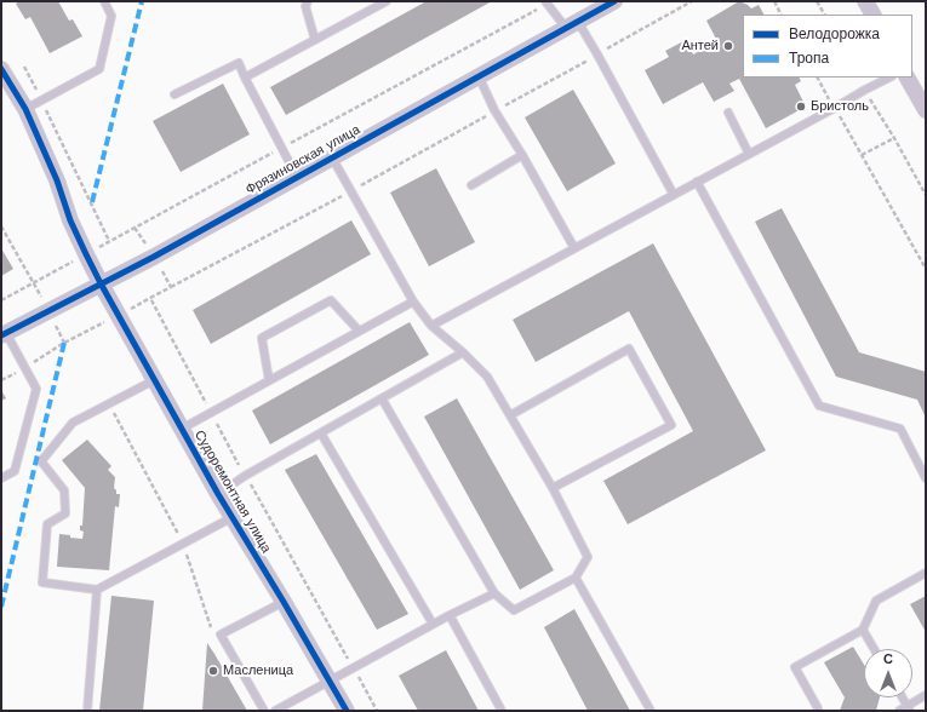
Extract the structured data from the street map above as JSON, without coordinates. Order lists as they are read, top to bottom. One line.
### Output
{"streets":{"street":["Фрязиновская улица","Судоремонтная улица"]},"crossings":[["Фрязиновская улица","Судоремонтная улица"]],"places":["Антей","Бристоль","Масленица"],"legend":["Велодорожка","Тропа"],"north":"top"}
